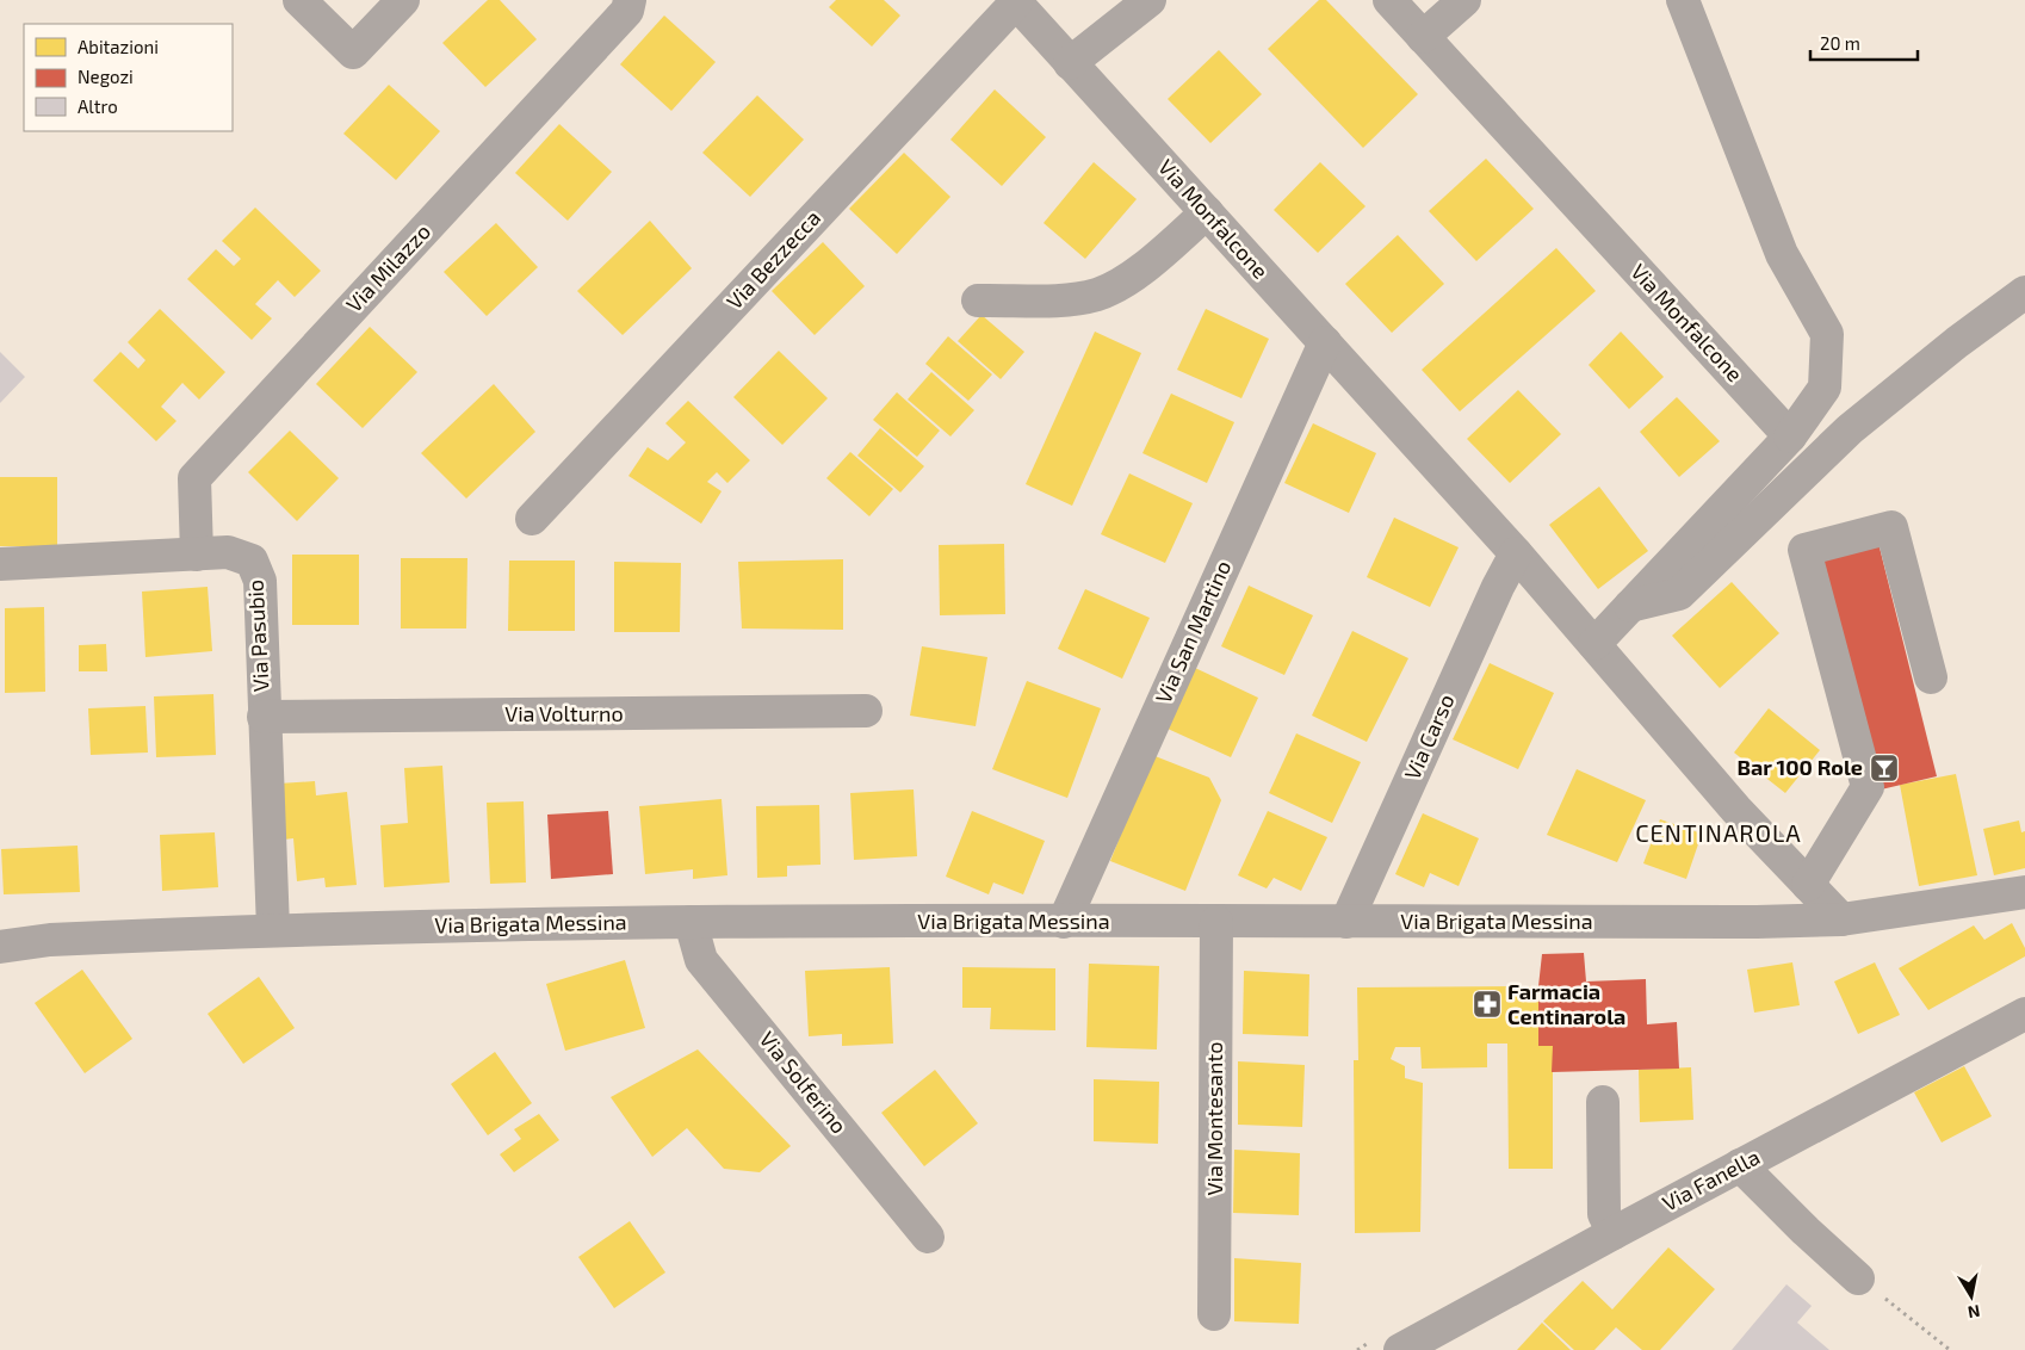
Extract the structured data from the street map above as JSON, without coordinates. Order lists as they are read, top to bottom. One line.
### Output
{"streets":{"street":["Via Monfalcone","Via Bezzecca","Via Milazzo","Via San Martino","Via Pasubio","Via Volturno","Via Carso","Via Brigata Messina","Via Solferino","Via Montesanto","Via Fanella"]},"crossings":[["Via Monfalcone","Via Bezzecca"],["Via Monfalcone","Via San Martino"],["Via Monfalcone","Via Carso"],["Via Monfalcone","Via Brigata Messina"],["Via Milazzo","Via Pasubio"],["Via San Martino","Via Brigata Messina"],["Via Pasubio","Via Volturno"],["Via Pasubio","Via Brigata Messina"],["Via Carso","Via Brigata Messina"],["Via Brigata Messina","Via Solferino"],["Via Brigata Messina","Via Montesanto"]],"districts":["CENTINAROLA"],"places":{"bar":["Bar 100 Role"],"pharmacy":["Farmacia Centinarola"]},"legend":["Abitazioni","Negozi","Altro"],"scale_bar":"20 m","north":"bottom"}
